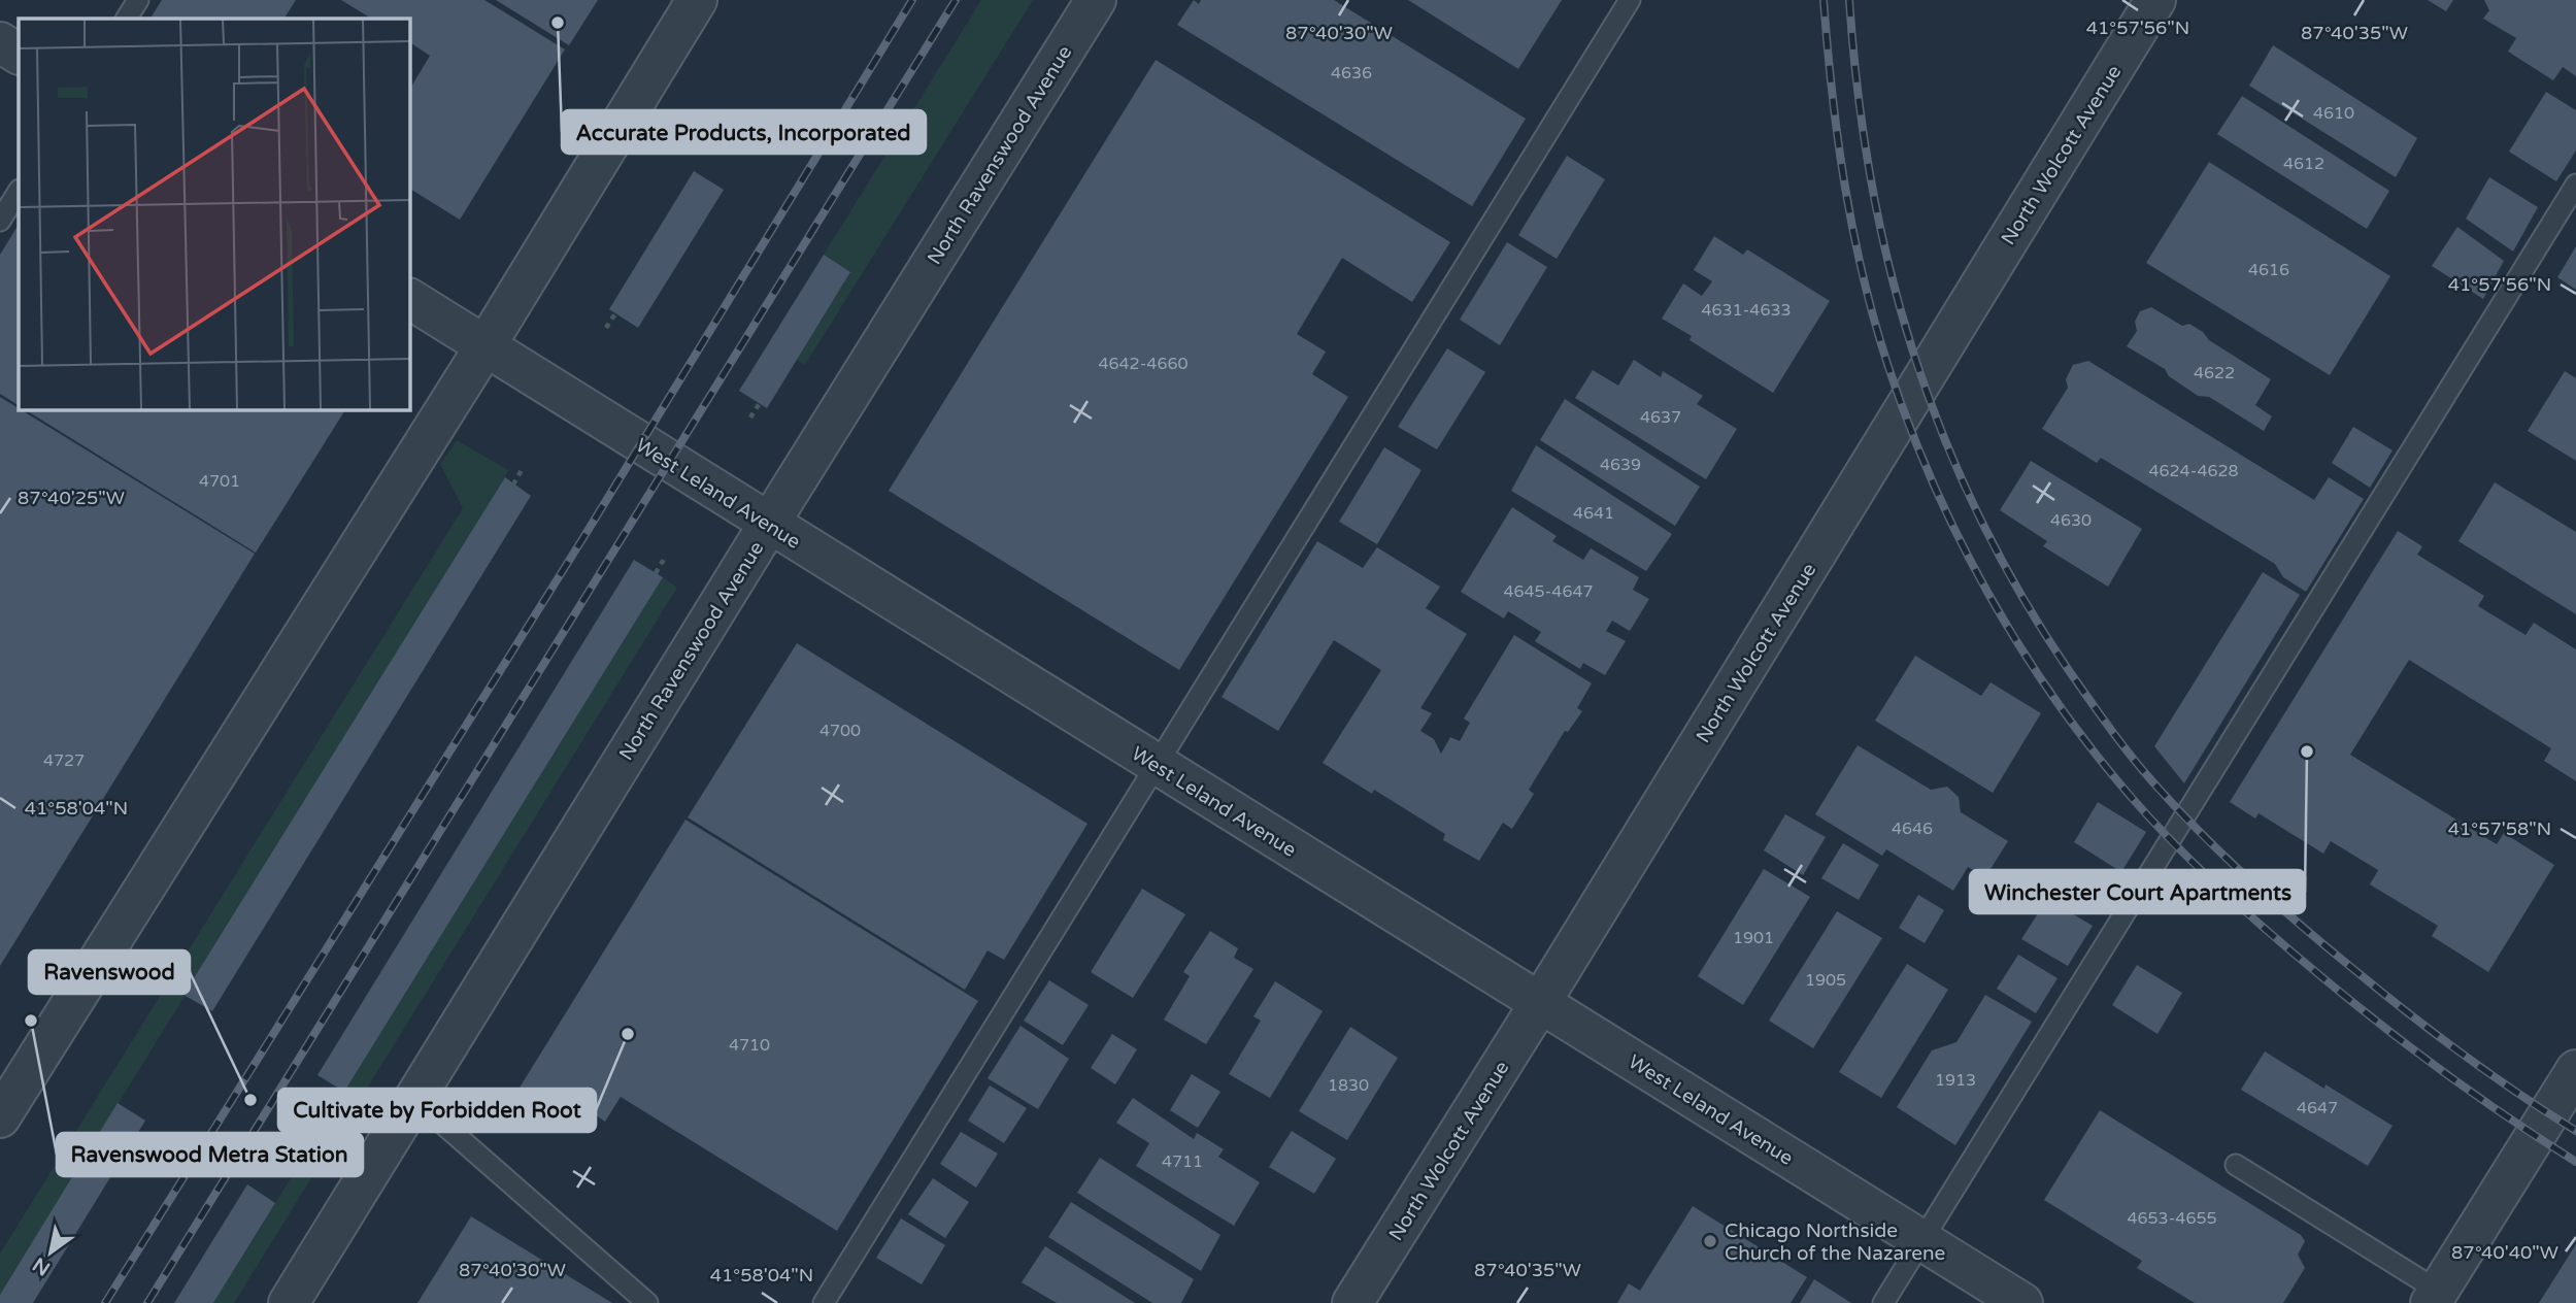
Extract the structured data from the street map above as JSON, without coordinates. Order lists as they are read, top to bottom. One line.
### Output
{"streets":{"street":["North Ravenswood Avenue","North Wolcott Avenue","West Leland Avenue"]},"crossings":[["North Ravenswood Avenue","West Leland Avenue"],["North Wolcott Avenue","West Leland Avenue"]],"places":["Accurate Products, Incorporated","Winchester Court Apartments","Ravenswood Metra Station","Cultivate by Forbidden Root","Ravenswood","Chicago Northside Church of the Nazarene"],"house_numbers":["4636","4610","4612","4616","4631-4633","4642-4660","4622","4637","4639","4624-4628","4701","4641","4630","4645-4647","4700","4727","4646","1901","1905","4710","1913","1830","4647","4711","4653-4655"],"north":"bottom left","coordinates":["41°57'56\"N","87°40'35\"W","87°40'30\"W","87°40'25\"W","41°58'04\"N","41°57'58\"N","87°40'40\"W"]}
